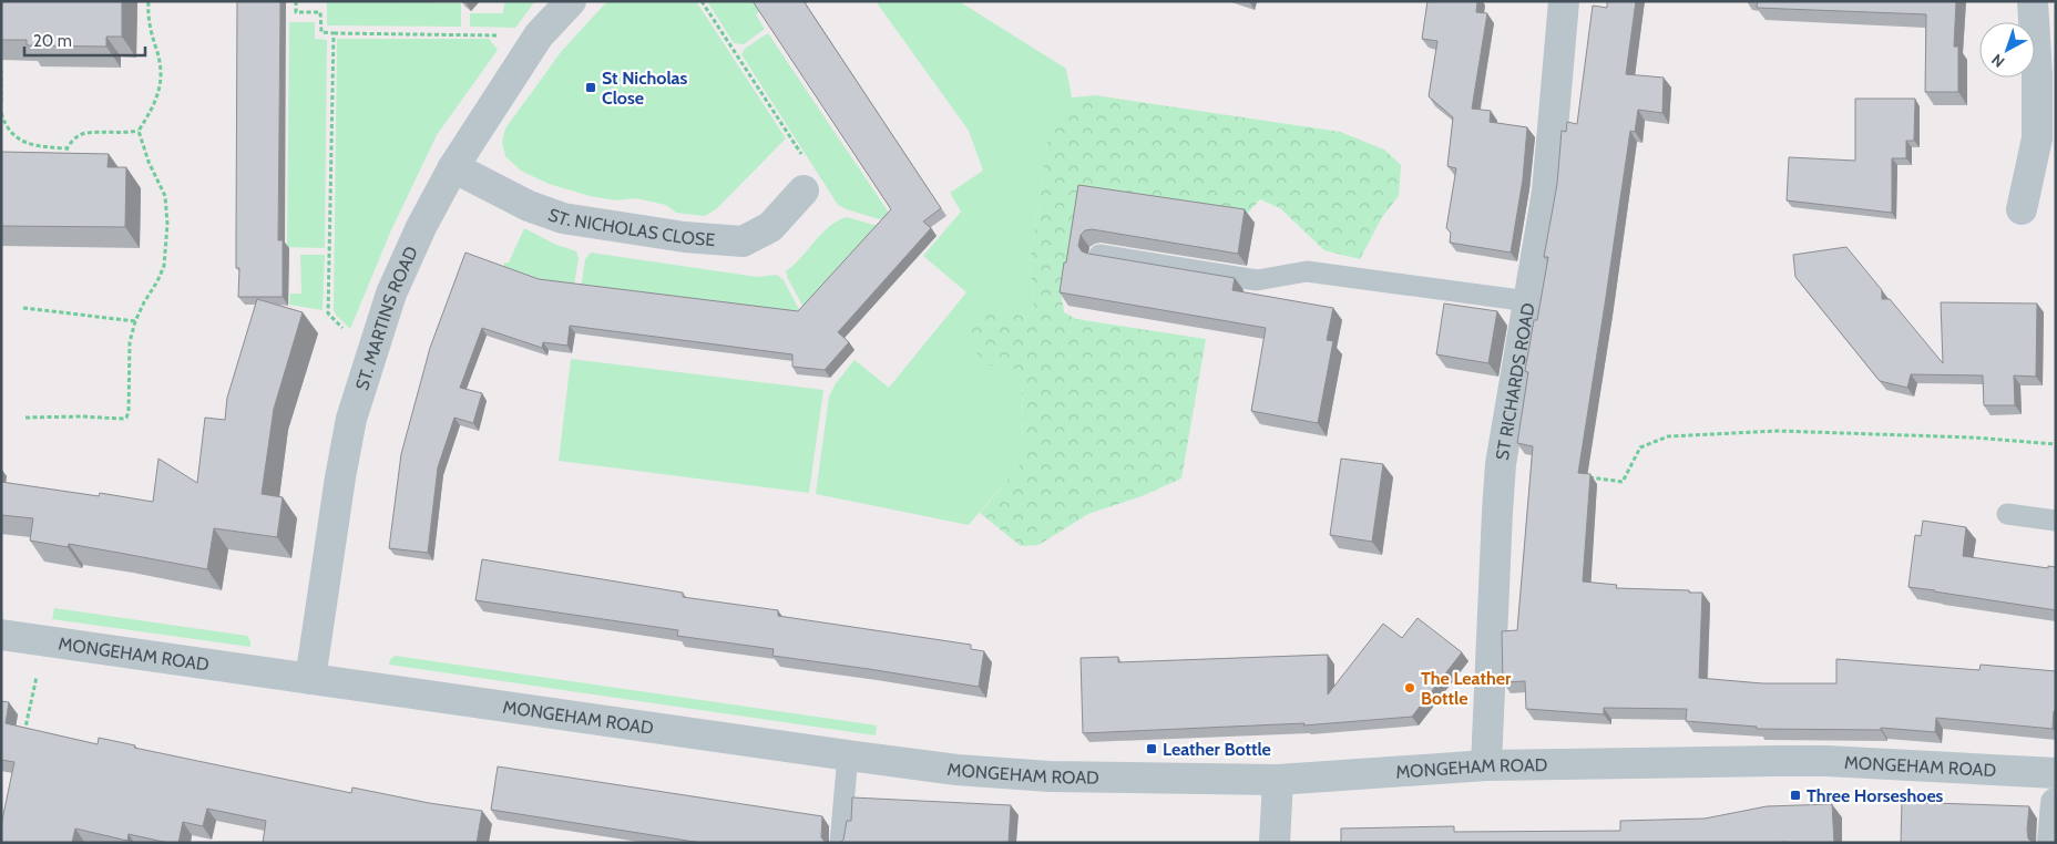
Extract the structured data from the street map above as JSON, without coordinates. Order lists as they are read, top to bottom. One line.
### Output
{"streets":{"street":["ST. NICHOLAS CLOSE","ST. MARTINS ROAD","ST RICHARDS ROAD","MONGEHAM ROAD"]},"crossings":[["ST. NICHOLAS CLOSE","ST. MARTINS ROAD"],["ST. MARTINS ROAD","MONGEHAM ROAD"],["ST RICHARDS ROAD","MONGEHAM ROAD"]],"places":{"transit":["St Nicholas Close","Leather Bottle","Three Horseshoes"],"other":["The Leather Bottle"]},"scale_bar":"20 m","north":"bottom left"}
